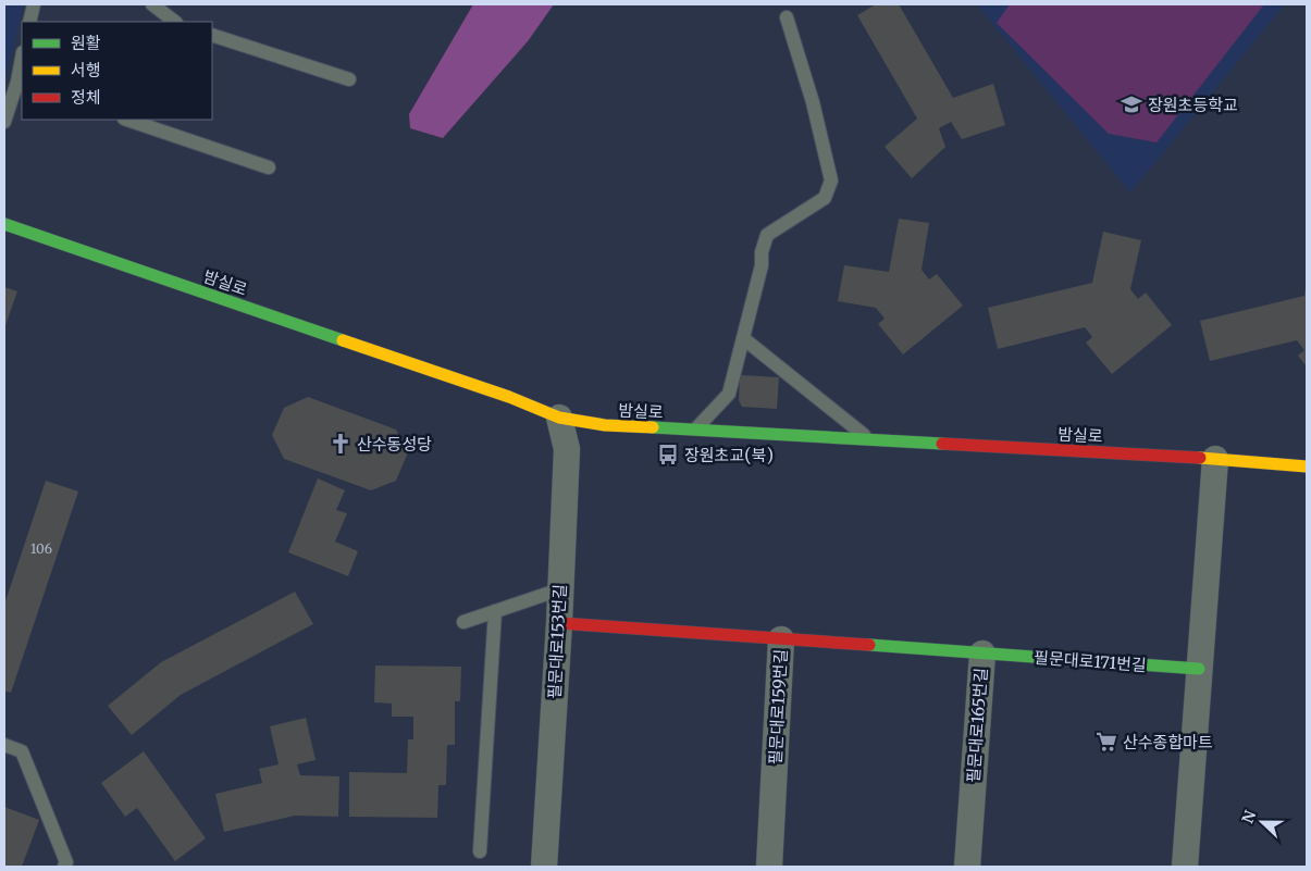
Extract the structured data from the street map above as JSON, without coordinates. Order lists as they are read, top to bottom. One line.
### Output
{"streets":{"main road":["밤실로","필문대로171번길","필문대로159번길","필문대로165번길"],"street":["필문대로153번길"]},"crossings":[["밤실로","필문대로153번길"],["필문대로153번길","필문대로159번길"],["필문대로171번길","필문대로165번길"],["필문대로159번길","필문대로165번길"]],"places":{"school or university":["장원초등학교"],"church":["산수동성당"],"bus stop":["장원초교(북)"],"supermarket":["산수종합마트"]},"house_numbers":["106"],"legend":["원활","서행","정체"],"north":"left"}
